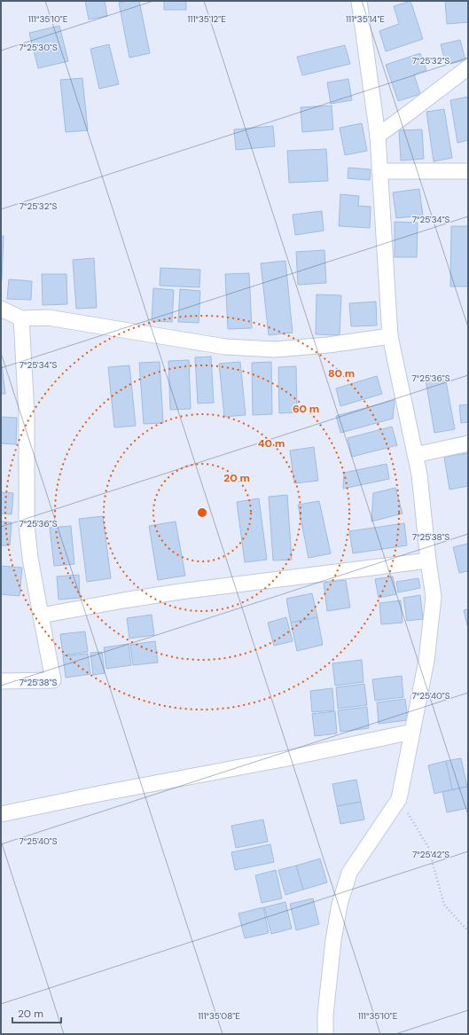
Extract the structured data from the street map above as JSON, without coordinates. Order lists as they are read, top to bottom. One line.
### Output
{"scale_bar":"20 m","coordinates":["111°35'10\"E","111°35'12\"E","111°35'14\"E","7°25'30\"S","7°25'32\"S","7°25'34\"S","7°25'36\"S","7°25'38\"S","7°25'40\"S","7°25'42\"S","111°35'08\"E"],"rings":["80 m","60 m","40 m","20 m"]}
